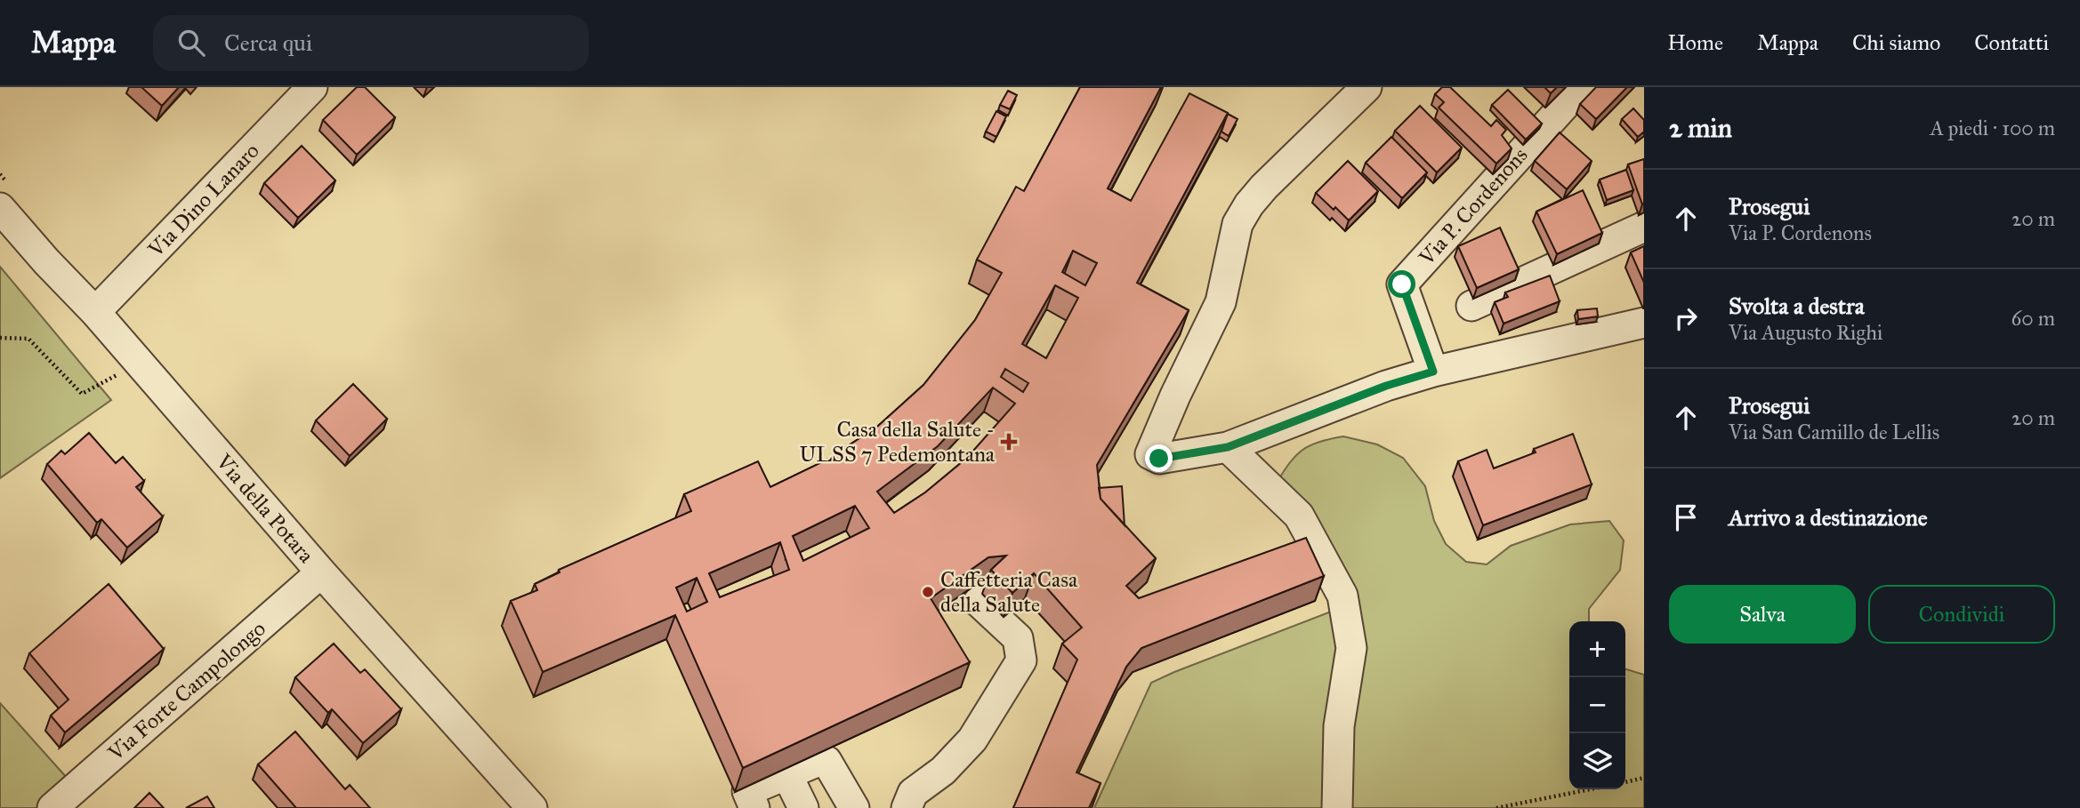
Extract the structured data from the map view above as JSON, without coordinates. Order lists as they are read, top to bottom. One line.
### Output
{"streets":{"street":["Via Dino Lanaro","Via P. Cordenons","Via della Potara","Via Forte Campolongo"]},"crossings":[["Via Dino Lanaro","Via della Potara"],["Via della Potara","Via Forte Campolongo"]],"places":{"health":["Casa della Salute - ULSS 7 Pedemontana"],"other":["Caffetteria Casa della Salute"]},"page":{"header":"Mappa","search":"Cerca qui","nav":["Home","Mappa","Chi siamo","Contatti"],"heading":["2 min","A piedi · 100 m"],"list":[["Prosegui","Via P. Cordenons","20 m"],["Svolta a destra","Via Augusto Righi","60 m"],["Prosegui","Via San Camillo de Lellis","20 m"],"Arrivo a destinazione"],"buttons":["Salva","Condividi"],"map_buttons":["+","−"]}}
